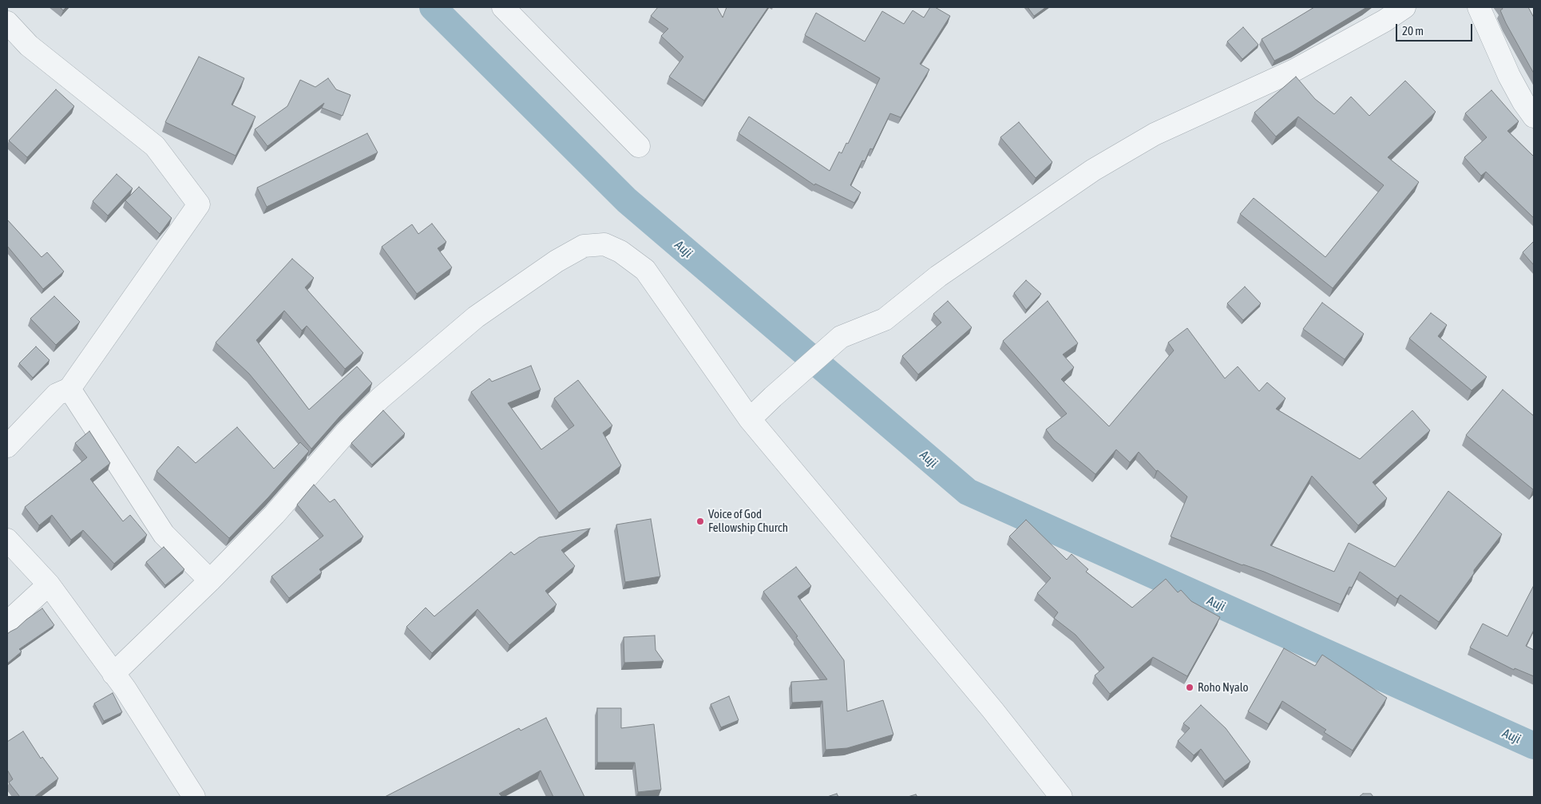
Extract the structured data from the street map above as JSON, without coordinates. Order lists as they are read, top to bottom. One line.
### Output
{"water":["Auji"],"places":["Voice of God Fellowship Church","Roho Nyalo"],"scale_bar":"20 m"}
